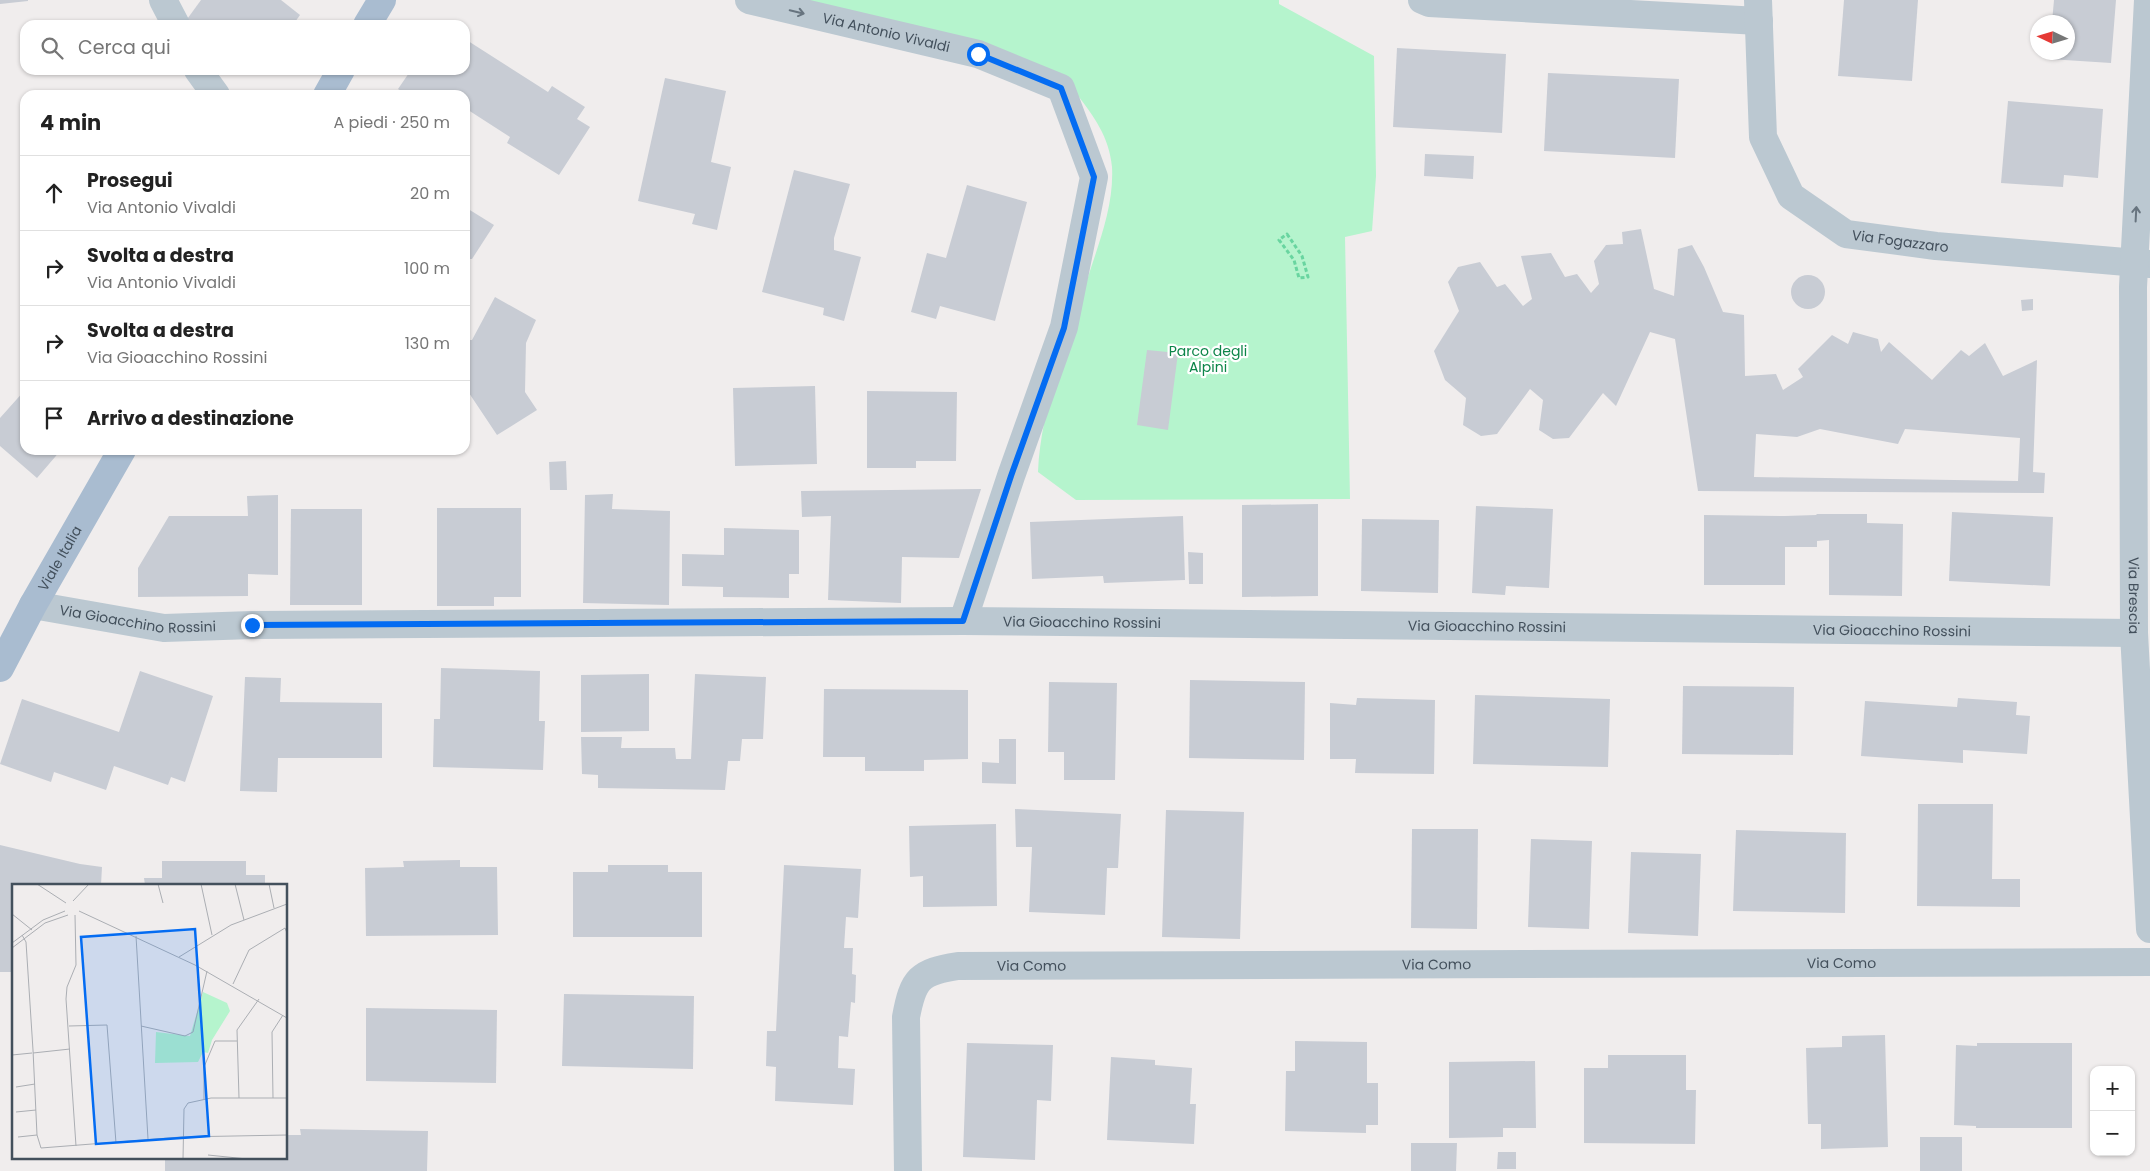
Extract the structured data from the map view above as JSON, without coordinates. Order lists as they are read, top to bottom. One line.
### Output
{"streets":{"main road":["Viale Italia"],"street":["Via Antonio Vivaldi","Via Fogazzaro","Via Brescia","Via Gioacchino Rossini","Via Como"]},"crossings":[["Via Antonio Vivaldi","Via Gioacchino Rossini"],["Via Fogazzaro","Via Brescia"],["Viale Italia","Via Gioacchino Rossini"],["Via Brescia","Via Gioacchino Rossini"]],"parks":["Parco degli Alpini"],"north":"left","page":{"search":"Cerca qui","heading":["4 min","A piedi · 250 m"],"list":[["Prosegui","Via Antonio Vivaldi","20 m"],["Svolta a destra","Via Antonio Vivaldi","100 m"],["Svolta a destra","Via Gioacchino Rossini","130 m"],"Arrivo a destinazione"],"map_buttons":["+","−"]}}
